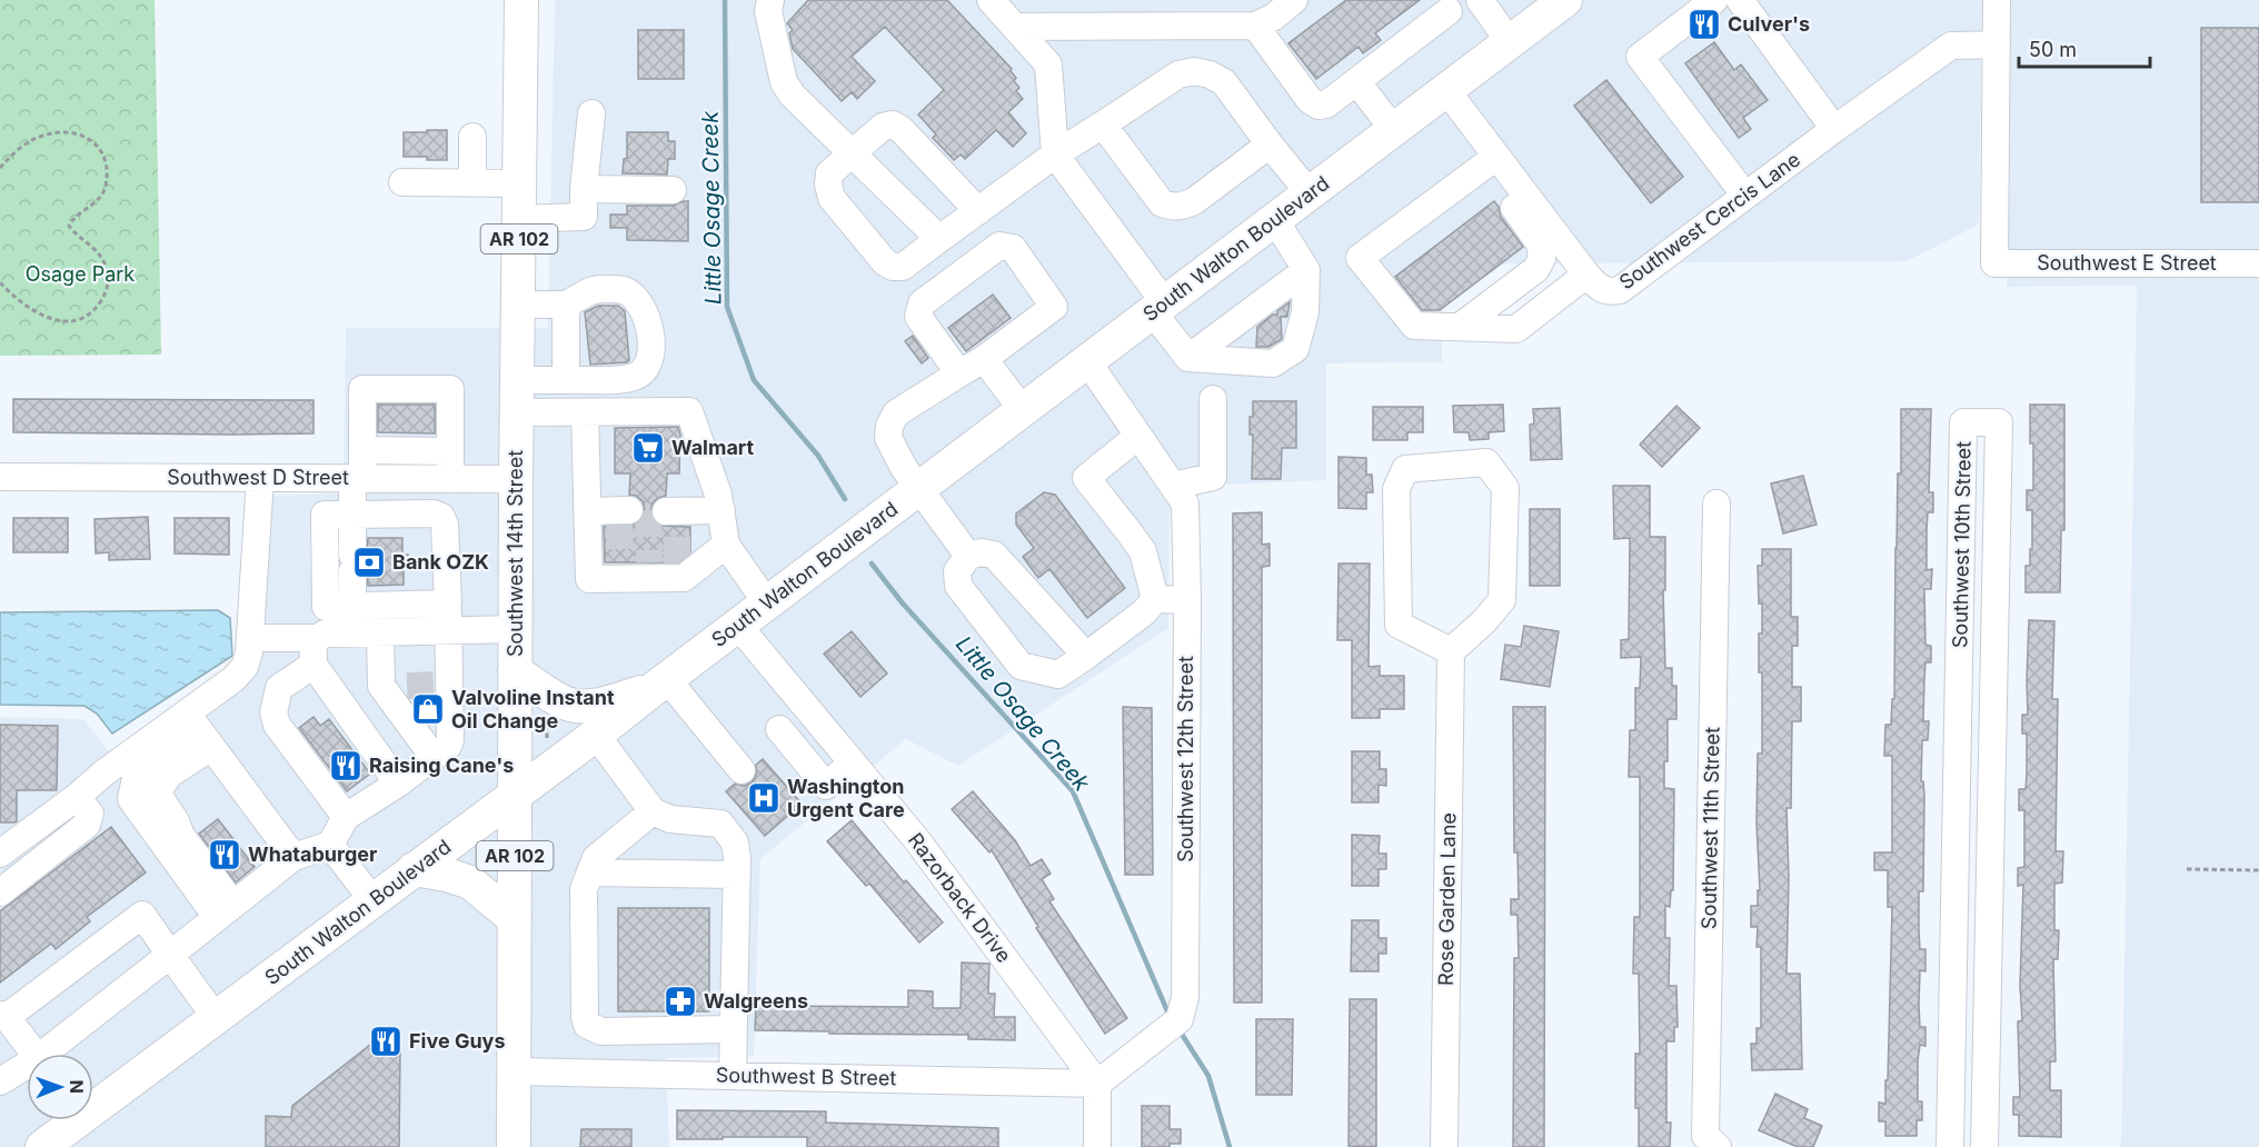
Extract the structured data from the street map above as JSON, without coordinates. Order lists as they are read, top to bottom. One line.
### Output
{"streets":{"main road":["AR 102","South Walton Boulevard","Southwest 14th Street"],"street":["Southwest Cercis Lane","Southwest E Street","Southwest D Street","Southwest 10th Street","Southwest 12th Street","Southwest 11th Street","Razorback Drive","Rose Garden Lane","Southwest B Street"]},"crossings":[["Southwest Cercis Lane","South Walton Boulevard"],["Southwest Cercis Lane","Southwest E Street"],["South Walton Boulevard","Southwest 14th Street"],["South Walton Boulevard","Southwest 12th Street"],["South Walton Boulevard","Razorback Drive"],["Southwest D Street","Southwest 14th Street"],["Southwest 14th Street","Southwest B Street"],["Southwest 12th Street","Razorback Drive"],["Southwest 12th Street","Southwest B Street"],["Razorback Drive","Southwest B Street"]],"water":["Little Osage Creek"],"parks":["Osage Park"],"places":{"restaurant":["Culver's","Raising Cane's","Whataburger","Five Guys"],"supermarket":["Walmart"],"bank":["Bank OZK"],"shop":["Valvoline Instant Oil Change"],"hospital":["Washington Urgent Care"],"pharmacy":["Walgreens"]},"scale_bar":"50 m","north":"right"}
